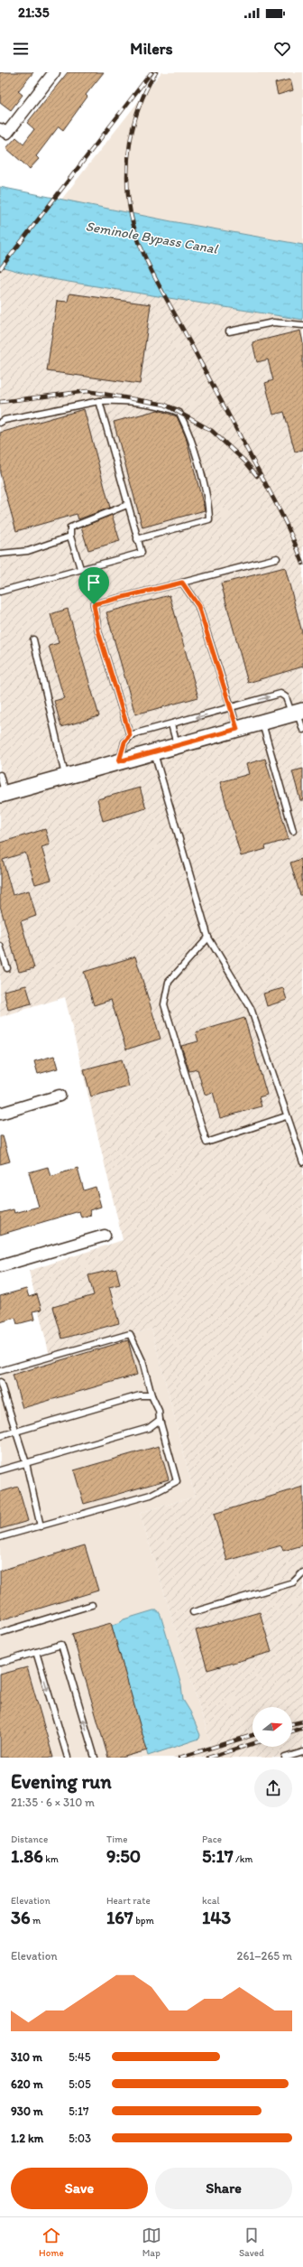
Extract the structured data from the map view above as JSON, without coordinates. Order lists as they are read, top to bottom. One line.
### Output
{"water":["Seminole Bypass Canal"],"north":"right","page":{"status":"21:35","header":"Milers","heading":["Evening run","21:35 · 6 × 310 m"],"stats":[["Distance","1.86 km"],["Time","9:50"],["Pace","5:17 /km"],["Elevation","36 m"],["Heart rate","167 bpm"],["kcal","143"]],"chart":["Elevation","261–265 m"],"list":[{"name":"310 m","note":"5:45"},{"name":"620 m","note":"5:05"},{"name":"930 m","note":"5:17"},{"name":"1.2 km","note":"5:03"}],"buttons":["Save","Share"],"tabs":["Home","Map","Saved"]}}
